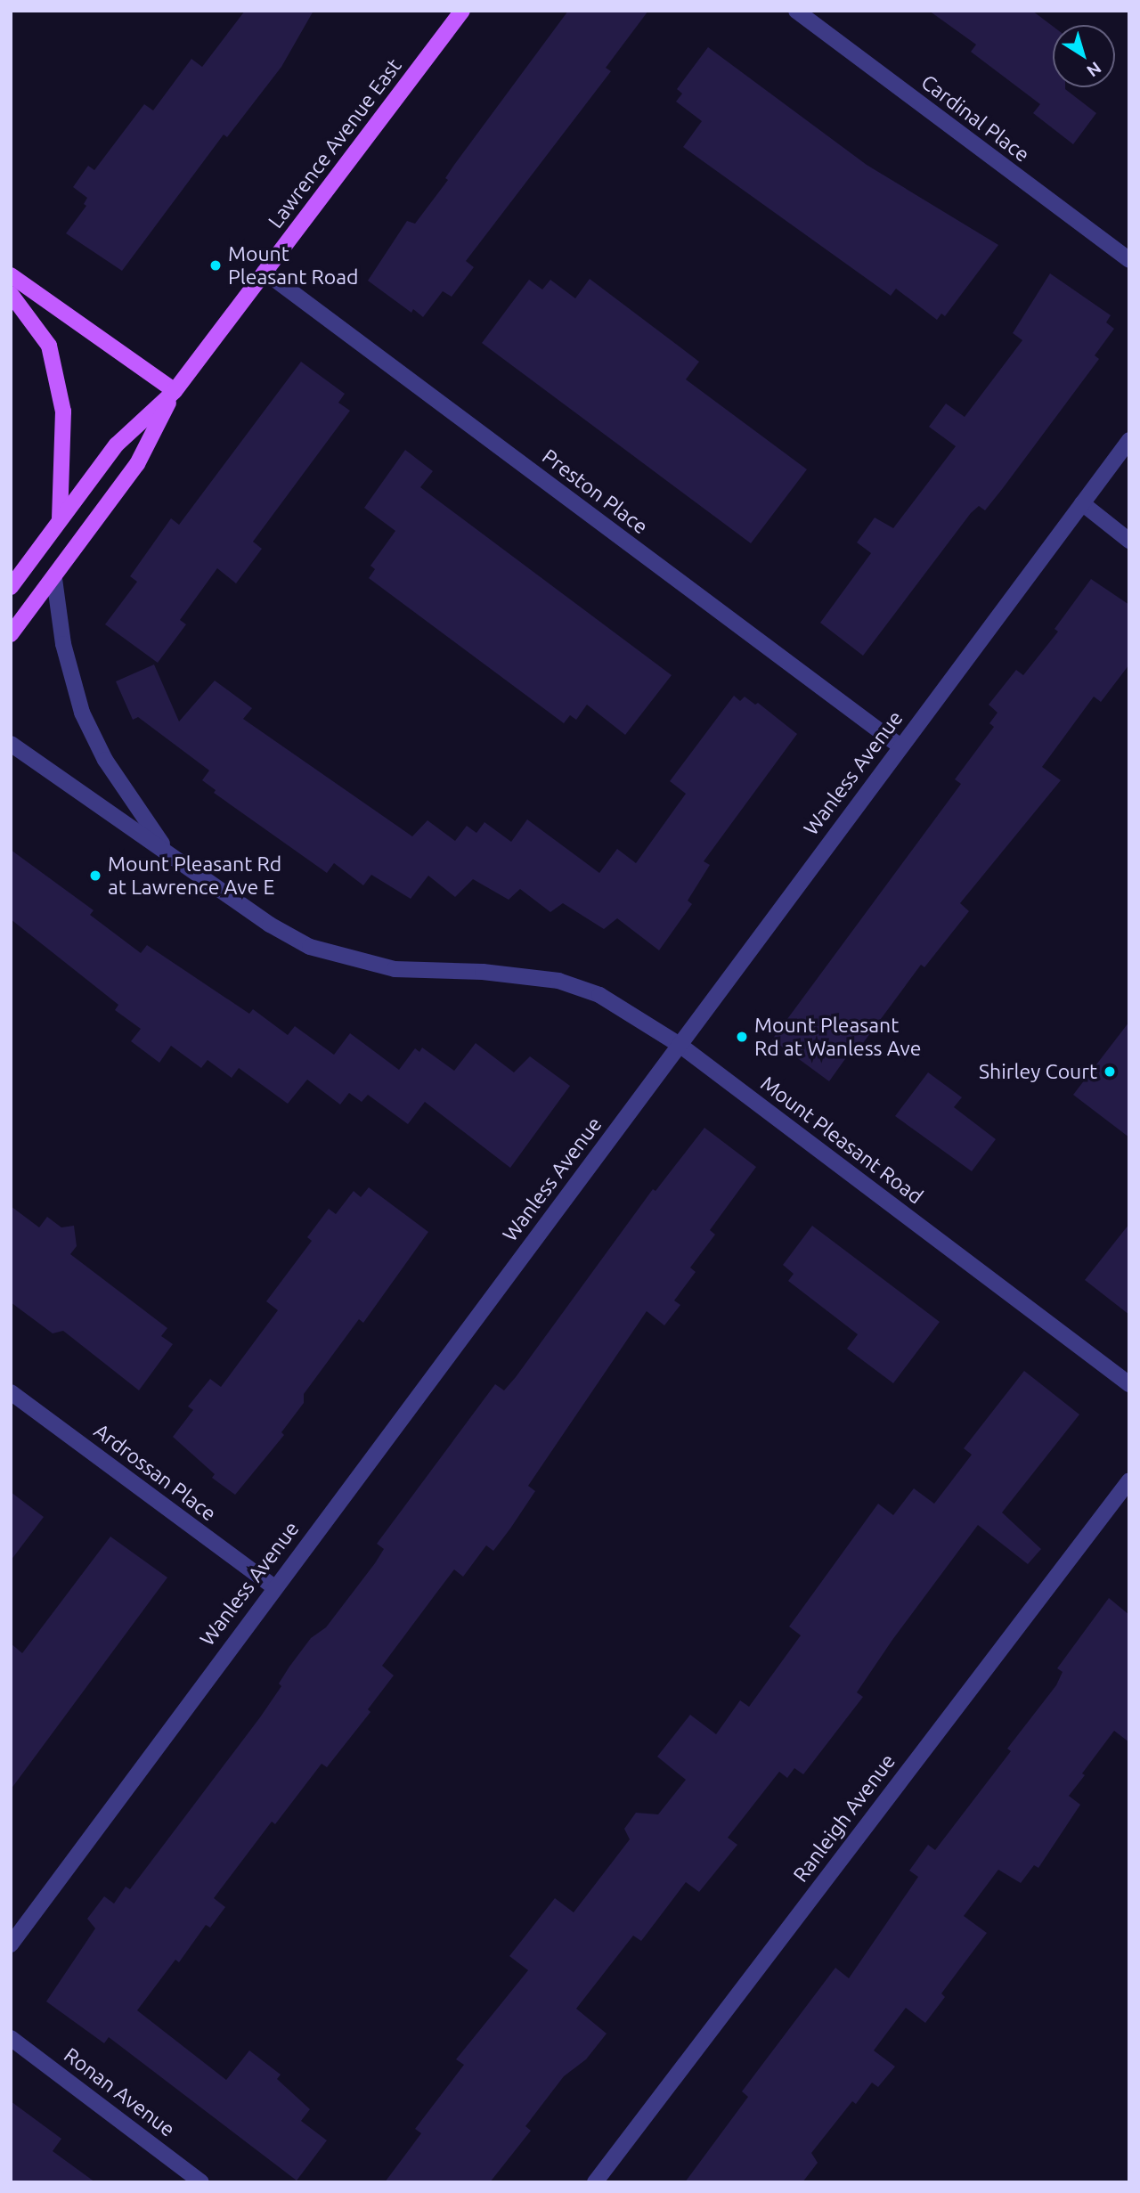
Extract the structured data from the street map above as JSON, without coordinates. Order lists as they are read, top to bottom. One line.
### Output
{"streets":{"main road":["Lawrence Avenue East"],"street":["Cardinal Place","Preston Place","Wanless Avenue","Mount Pleasant Road","Ardrossan Place","Ranleigh Avenue","Ronan Avenue"]},"crossings":[["Lawrence Avenue East","Preston Place"],["Preston Place","Wanless Avenue"],["Wanless Avenue","Mount Pleasant Road"],["Wanless Avenue","Ardrossan Place"]],"places":["Mount Pleasant Road","Mount Pleasant Rd at Lawrence Ave E","Mount Pleasant Rd at Wanless Ave","Shirley Court"],"north":"bottom right"}
